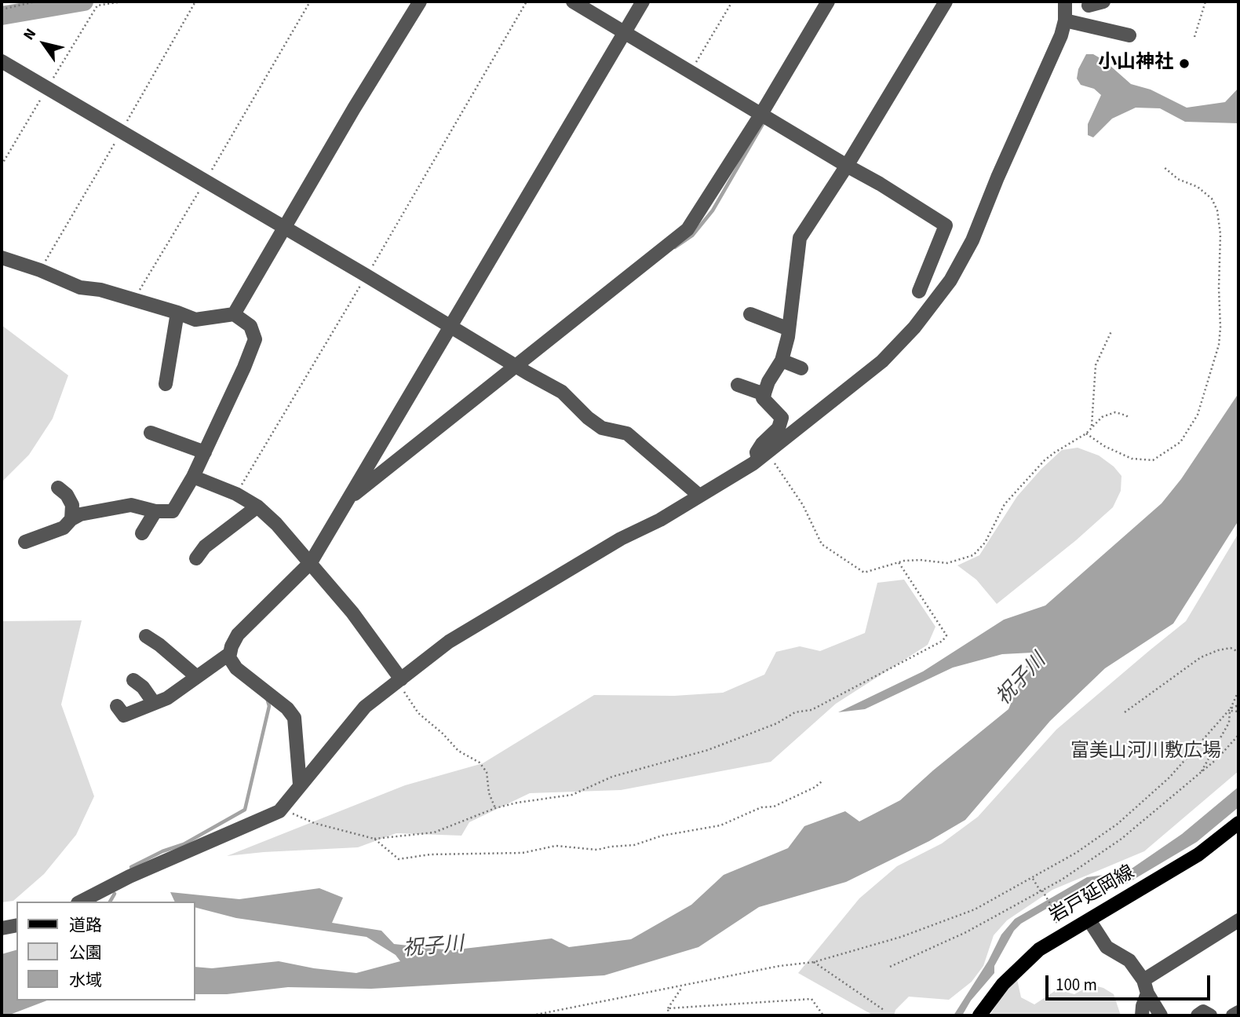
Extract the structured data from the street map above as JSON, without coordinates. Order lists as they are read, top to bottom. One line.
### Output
{"streets":{"main road":["岩戸延岡線"]},"water":["祝子川"],"parks":["富美山河川敷広場"],"places":["小山神社"],"legend":["道路","公園","水域"],"scale_bar":"100 m","north":"top left"}
